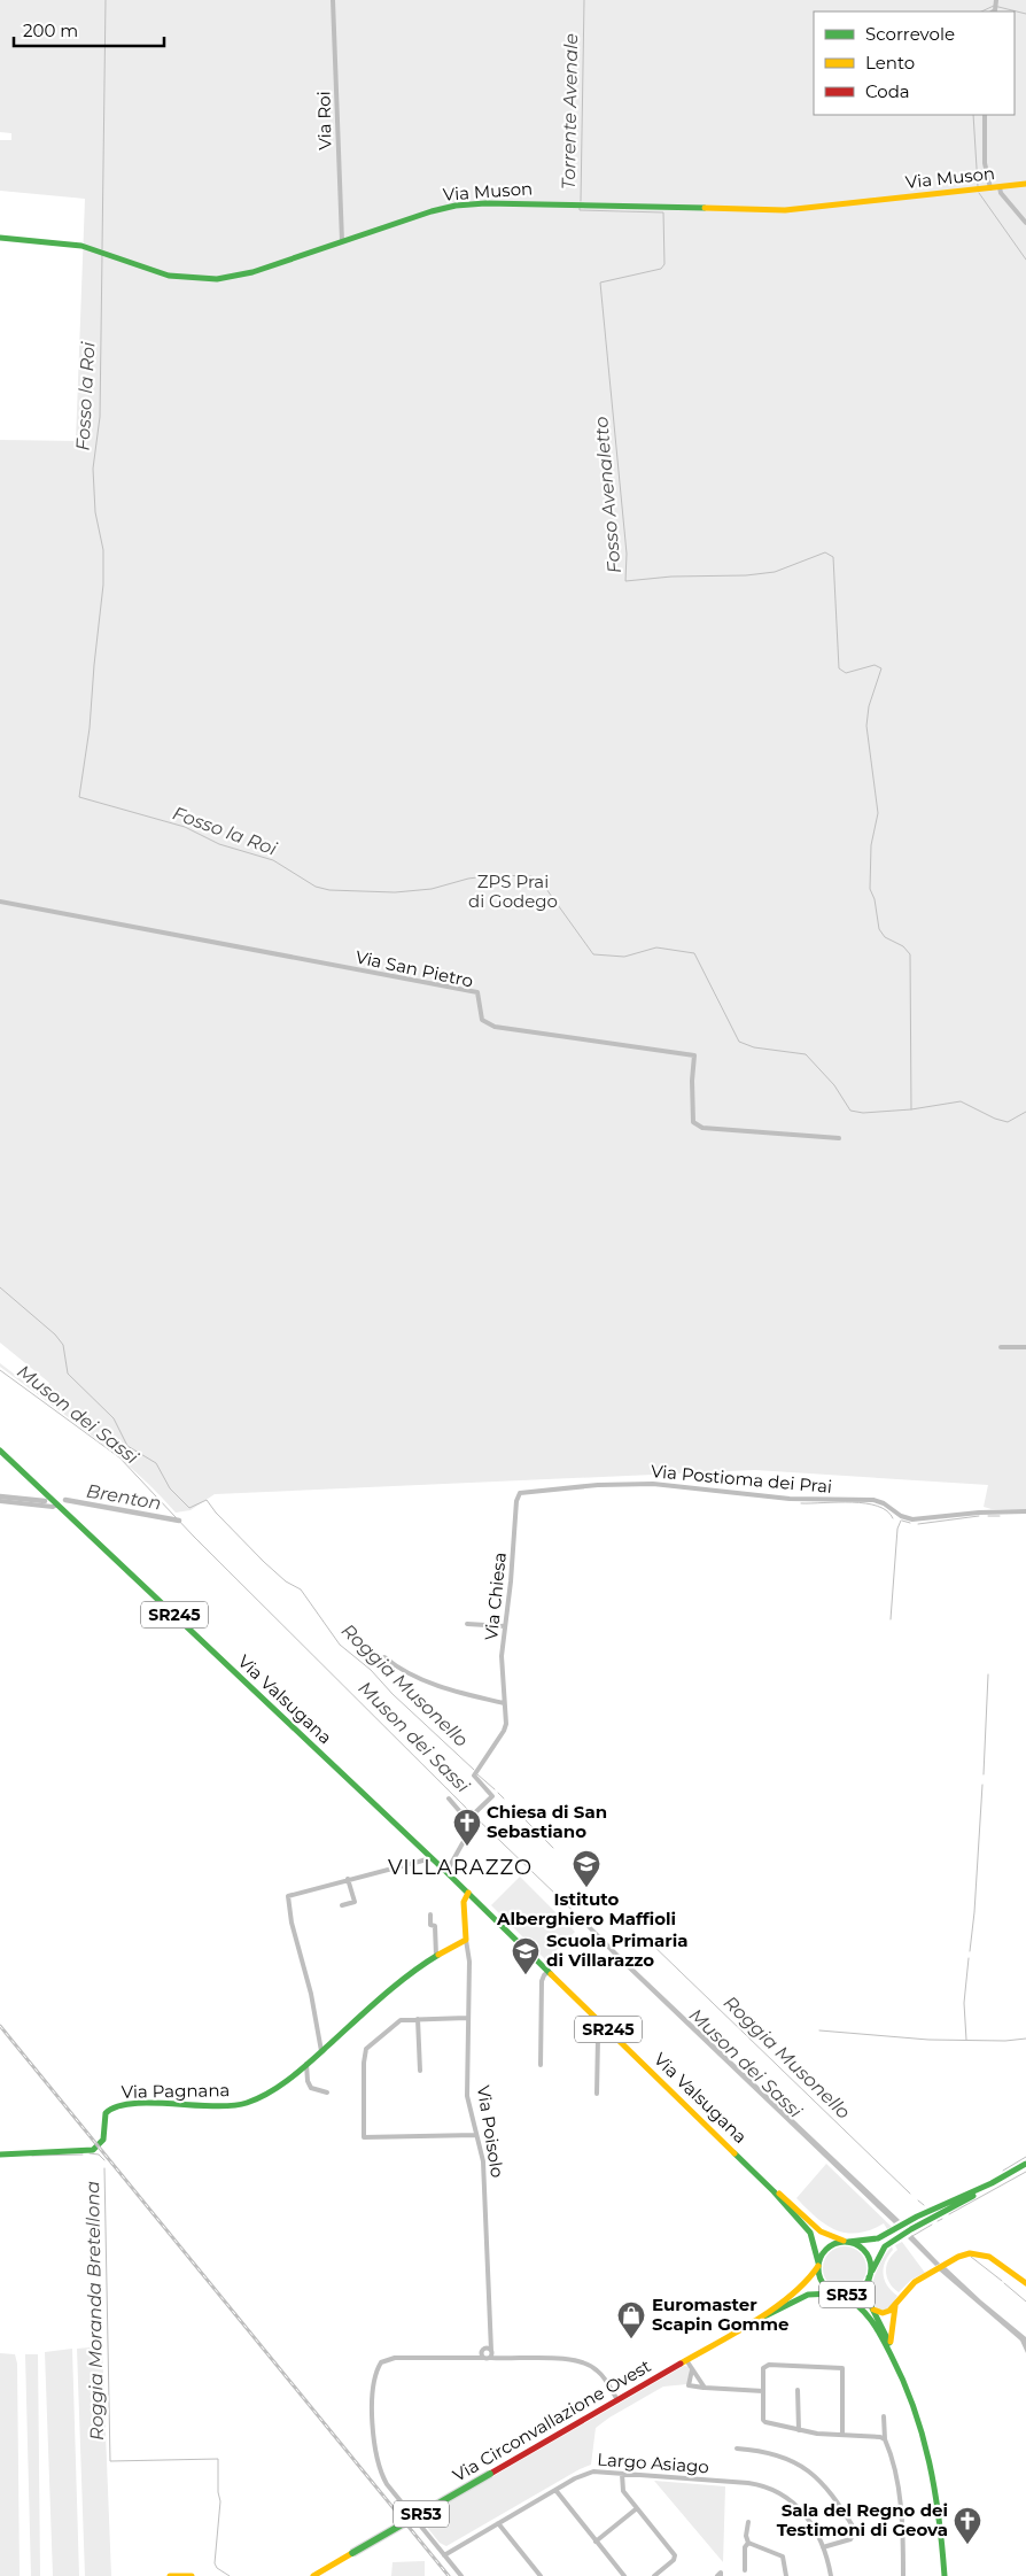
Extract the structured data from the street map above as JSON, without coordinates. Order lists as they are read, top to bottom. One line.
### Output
{"streets":{"main road":["Via Muson","SR245","Via Valsugana","Via Pagnana","Via Poisolo","SR53","Via Circonvallazione Ovest"],"street":["Via Roi","Via San Pietro","Via Postioma dei Prai","Via Chiesa","Largo Asiago"]},"crossings":[["Via Roi","Via Muson"],["Via Postioma dei Prai","Via Chiesa"],["Via Valsugana","Via Poisolo"],["Via Valsugana","SR53"],["Via Valsugana","Via Circonvallazione Ovest"],["Via Pagnana","Via Poisolo"],["SR53","Via Circonvallazione Ovest"]],"districts":["VILLARAZZO"],"water":["Torrente Avenale","Fosso la Roi","Fosso Avenaletto","Muson dei Sassi","Brenton","Roggia Musonello","Roggia Moranda Bretellona"],"parks":["ZPS Prai di Godego"],"places":{"church":["Chiesa di San Sebastiano","Sala del Regno dei Testimoni di Geova"],"school or university":["Istituto Alberghiero Maffioli","Scuola Primaria di Villarazzo"],"shop":["Euromaster Scapin Gomme"]},"legend":["Scorrevole","Lento","Coda"],"scale_bar":"200 m"}
